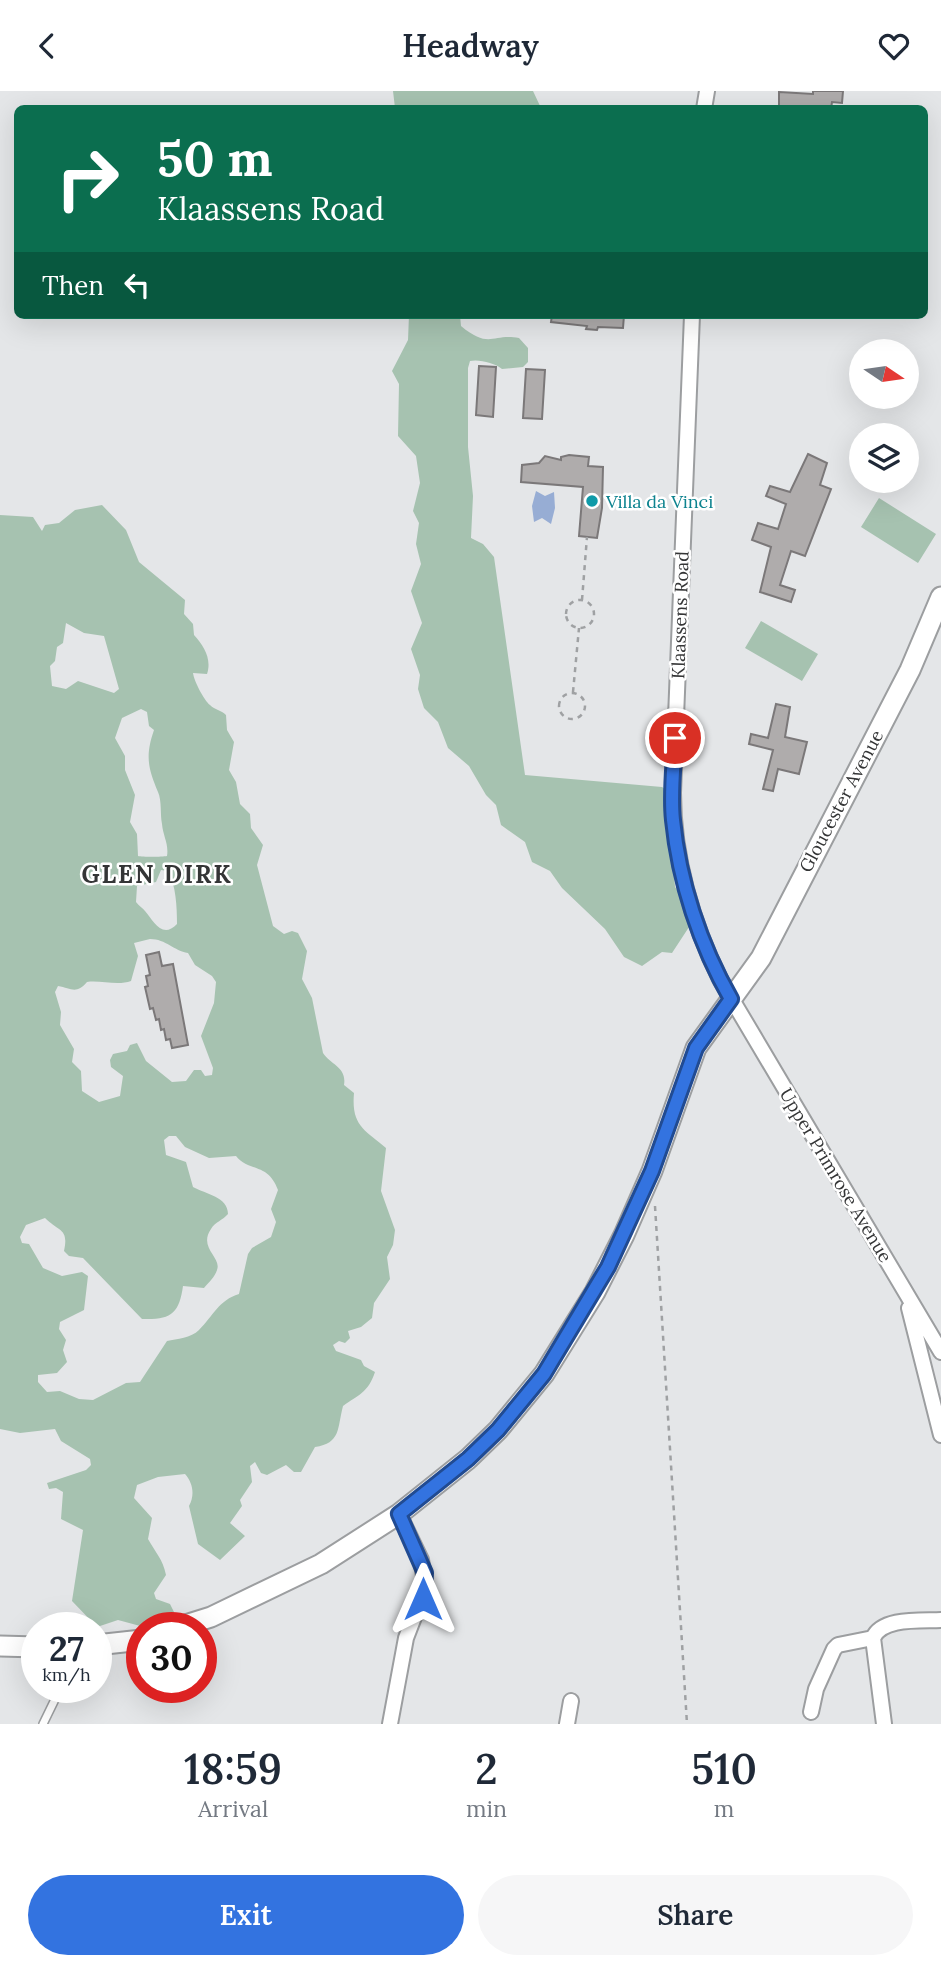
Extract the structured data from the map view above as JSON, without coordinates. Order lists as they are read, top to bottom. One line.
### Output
{"streets":{"street":["Klaassens Road","Gloucester Avenue","Upper Primrose Avenue"]},"crossings":[["Klaassens Road","Gloucester Avenue"],["Klaassens Road","Upper Primrose Avenue"],["Gloucester Avenue","Upper Primrose Avenue"]],"districts":["GLEN DIRK"],"places":["Villa da Vinci"],"north":"right","page":{"header":"Headway","turn":["50 m","Klaassens Road"],"then":"Then","speed":"27 km/h","limit":"30","eta":["18:59","Arrival","2","min","510","m"],"buttons":["Exit","Share"]}}
